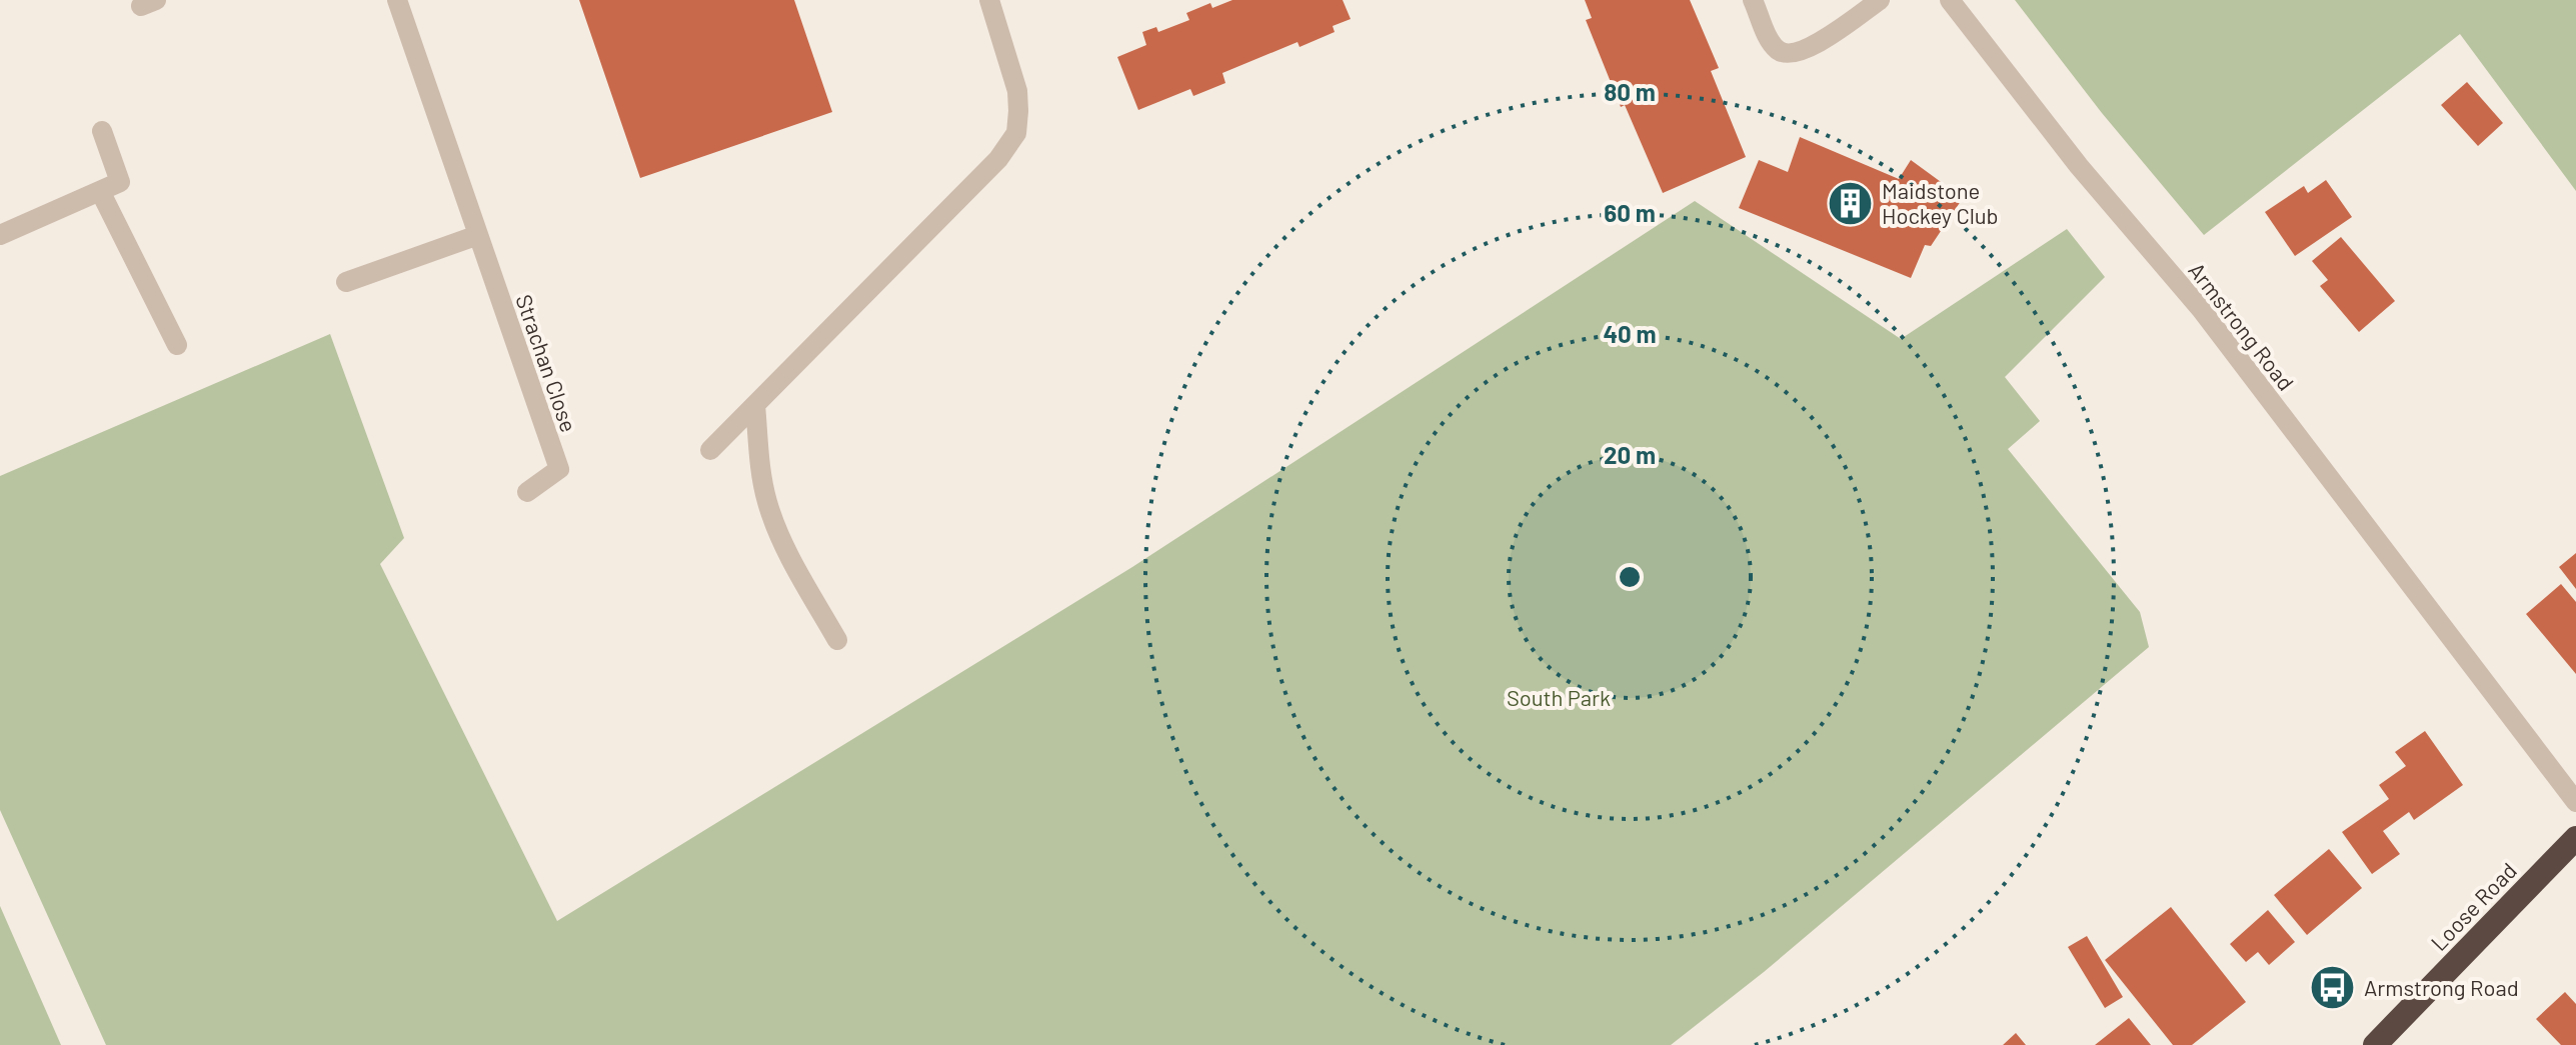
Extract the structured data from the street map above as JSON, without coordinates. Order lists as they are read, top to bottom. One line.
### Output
{"streets":{"highway":["Loose Road"],"street":["Armstrong Road","Strachan Close"]},"parks":["South Park"],"places":{"building":["Maidstone Hockey Club"],"bus stop":["Armstrong Road"]},"rings":["80 m","60 m","40 m","20 m"]}
